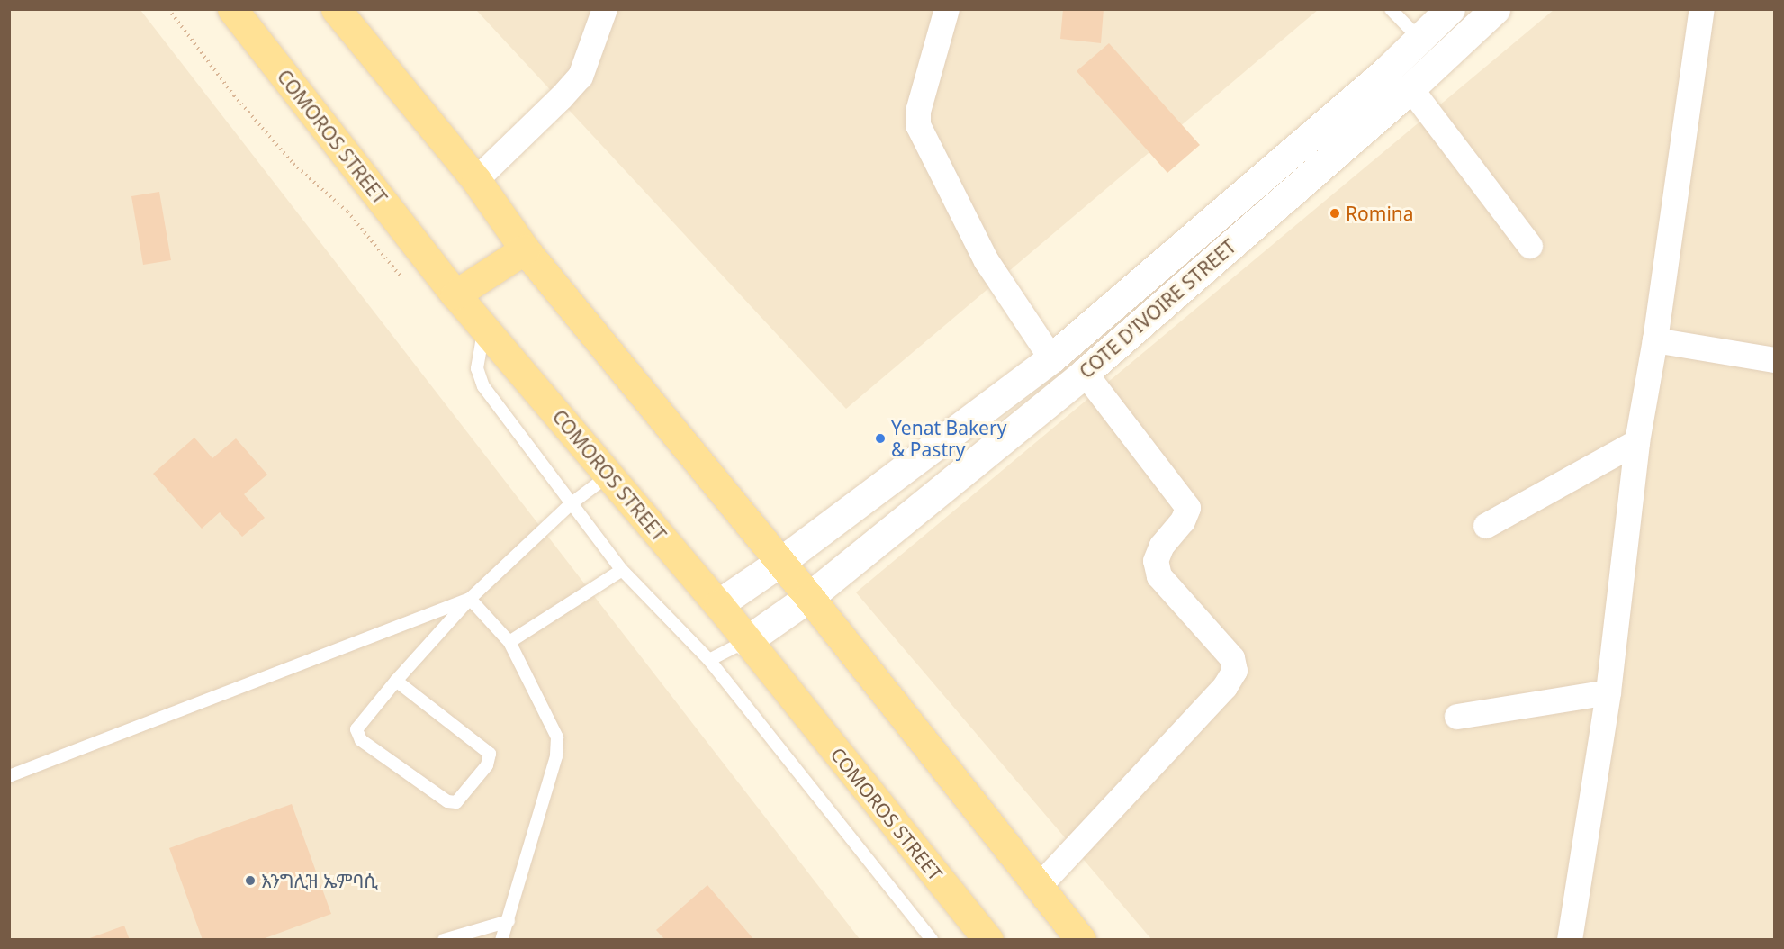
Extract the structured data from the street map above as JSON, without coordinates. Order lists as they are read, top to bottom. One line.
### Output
{"streets":{"main road":["COMOROS STREET","COTE D'IVOIRE STREET"]},"crossings":[["COMOROS STREET","COTE D'IVOIRE STREET"]],"places":["Romina","Yenat Bakery & Pastry","እንግሊዝ ኤምባሲ"]}
